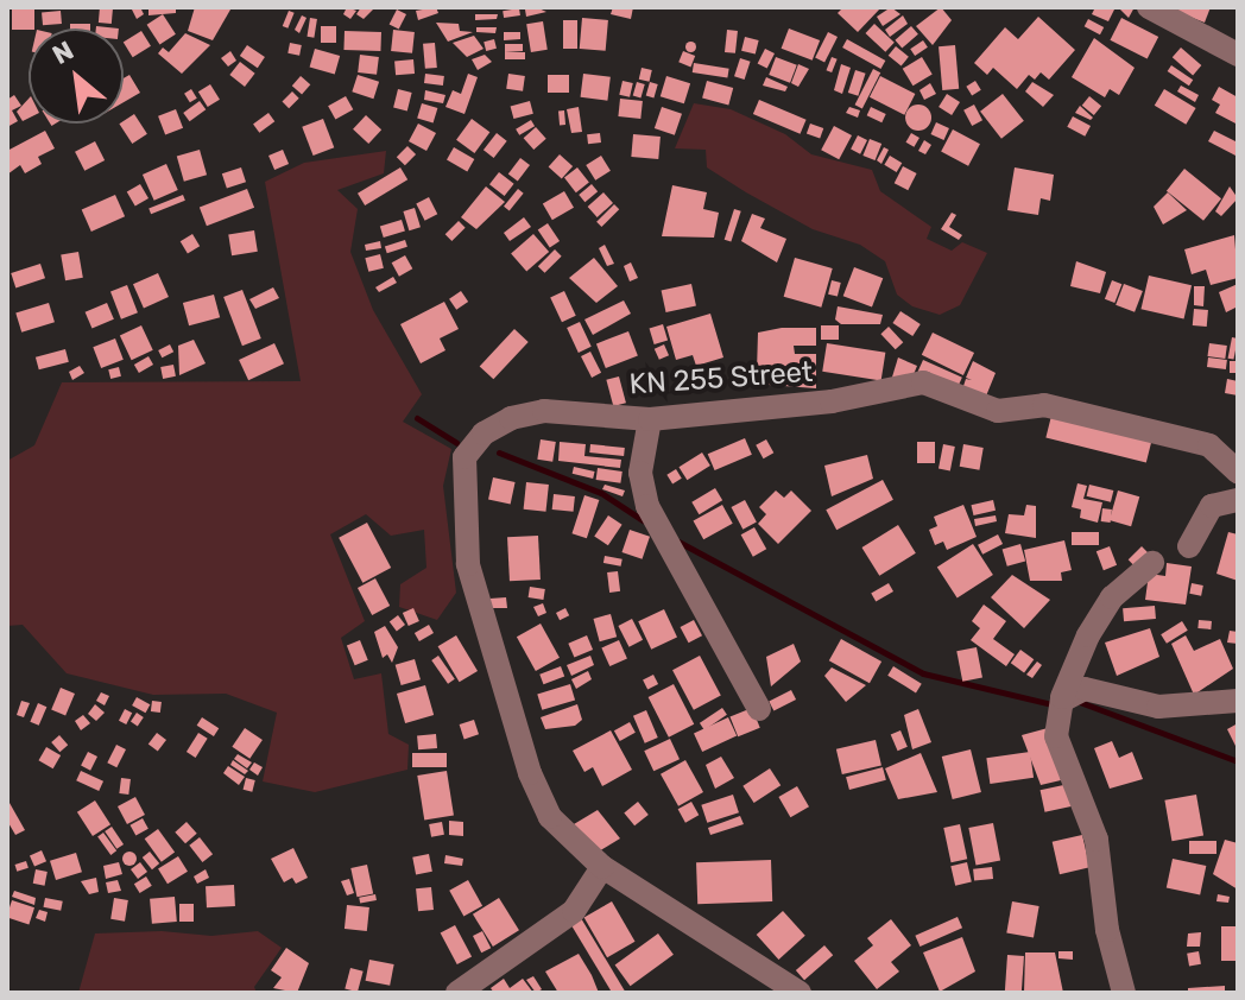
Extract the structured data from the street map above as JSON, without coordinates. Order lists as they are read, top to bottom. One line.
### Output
{"streets":{"street":["KN 255 Street"]},"north":"top left"}
